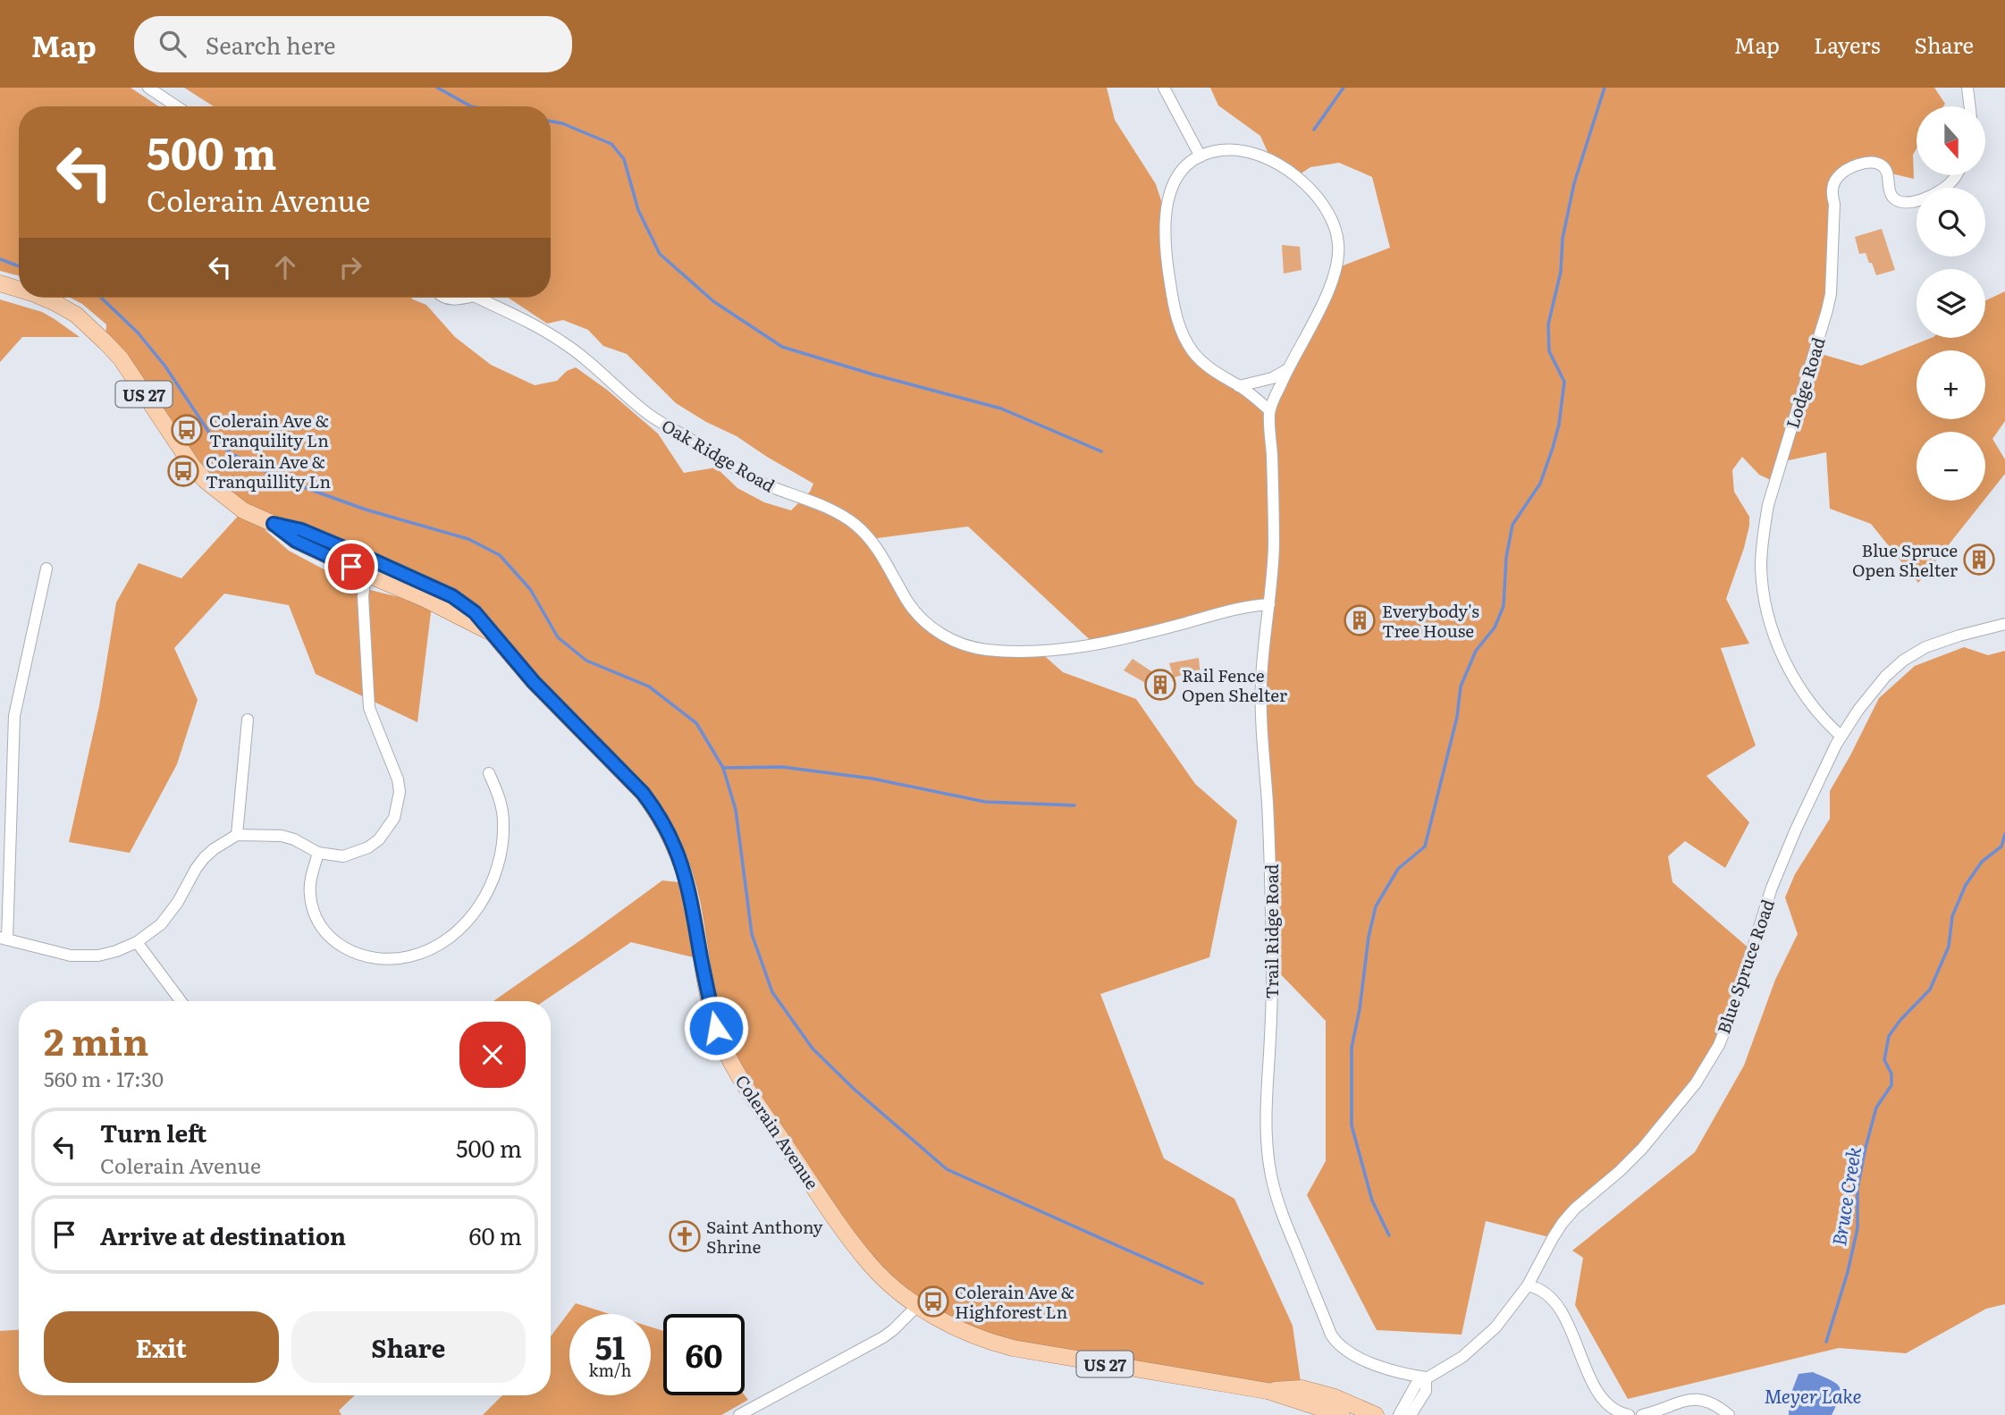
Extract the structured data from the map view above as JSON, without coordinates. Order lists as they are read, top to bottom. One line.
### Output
{"streets":{"main road":["US 27","Colerain Avenue"],"street":["Lodge Road","Oak Ridge Road","Trail Ridge Road","Blue Spruce Road"]},"crossings":[["Lodge Road","Blue Spruce Road"],["Oak Ridge Road","Trail Ridge Road"],["Trail Ridge Road","Blue Spruce Road"]],"water":["Bruce Creek","Meyer Lake"],"places":{"bus stop":["Colerain Ave & Tranquility Ln","Colerain Ave & Tranquillity Ln","Colerain Ave & Highforest Ln"],"building":["Blue Spruce Open Shelter","Everybody's Tree House","Rail Fence Open Shelter"],"church":["Saint Anthony Shrine"]},"north":"bottom","page":{"header":"Map","search":"Search here","nav":["Map","Layers","Share"],"map_buttons":["+","−"],"turn":["500 m","Colerain Avenue"],"heading":["2 min","560 m · 17:30"],"list":[{"name":"Turn left","note":"Colerain Avenue","value":"500 m"},{"name":"Arrive at destination","value":"60 m"}],"buttons":["Exit","Share"],"speed":"51 km/h","limit":"60"}}
